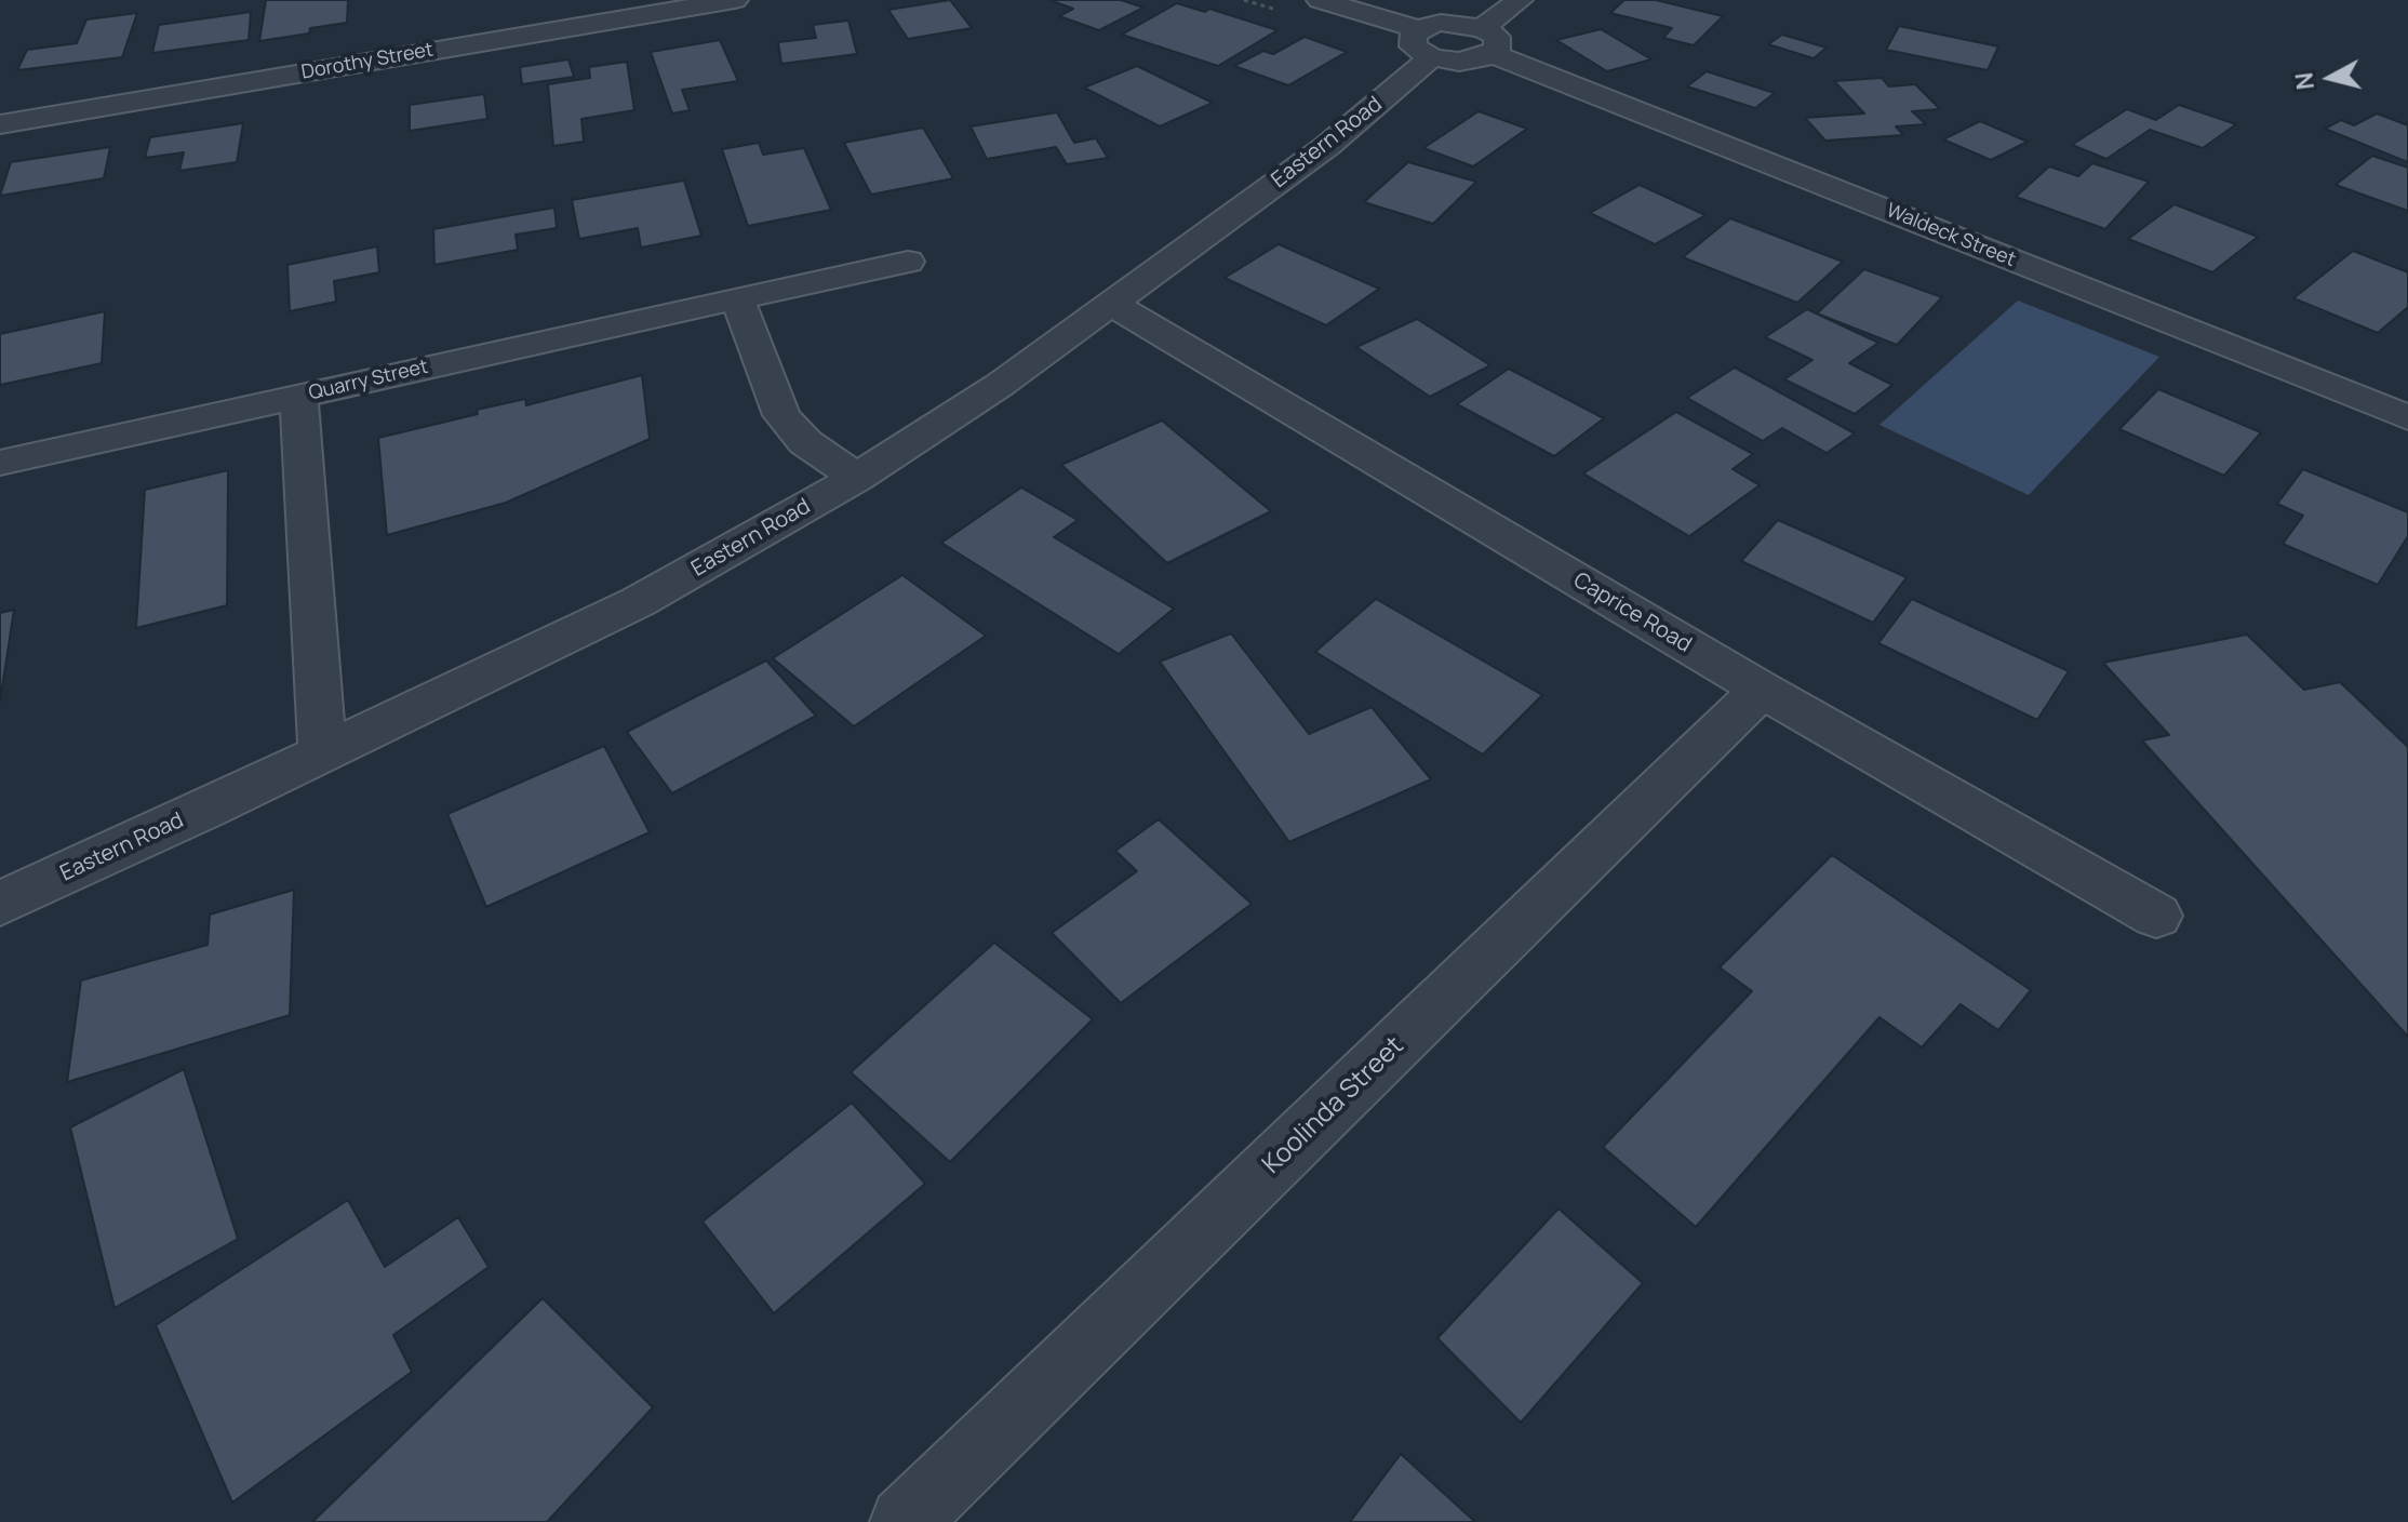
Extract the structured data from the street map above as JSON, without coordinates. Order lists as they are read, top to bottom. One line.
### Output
{"streets":{"street":["Dorothy Street","Eastern Road","Waldeck Street","Quarry Street","Caprice Road","Koolinda Street"]},"crossings":[["Eastern Road","Caprice Road"],["Caprice Road","Koolinda Street"]],"north":"left"}
